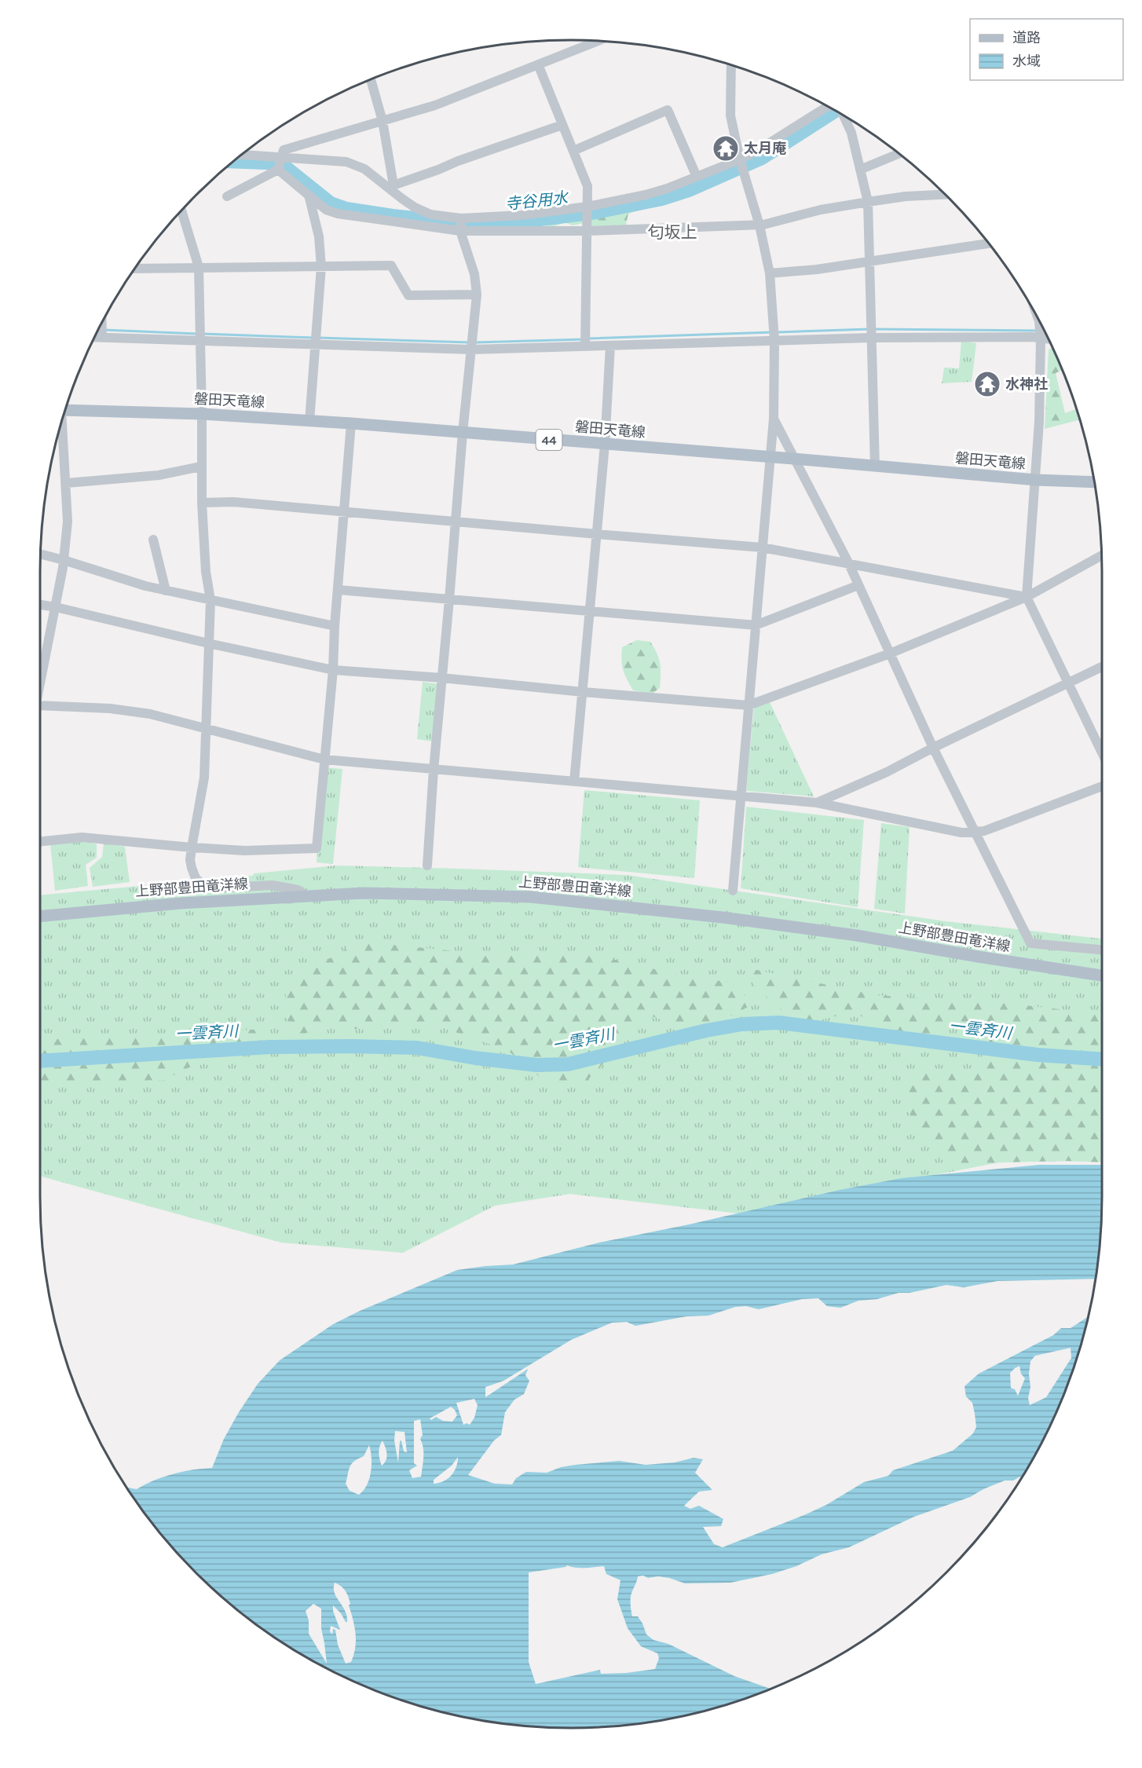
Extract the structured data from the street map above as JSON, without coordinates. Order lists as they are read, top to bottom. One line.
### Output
{"streets":{"main road":["磐田天竜線","44","上野部豊田竜洋線"]},"districts":["匂坂上"],"water":["寺谷用水","一雲斉川"],"places":{"temple":["太月庵","水神社"]},"legend":["道路","水域"]}
